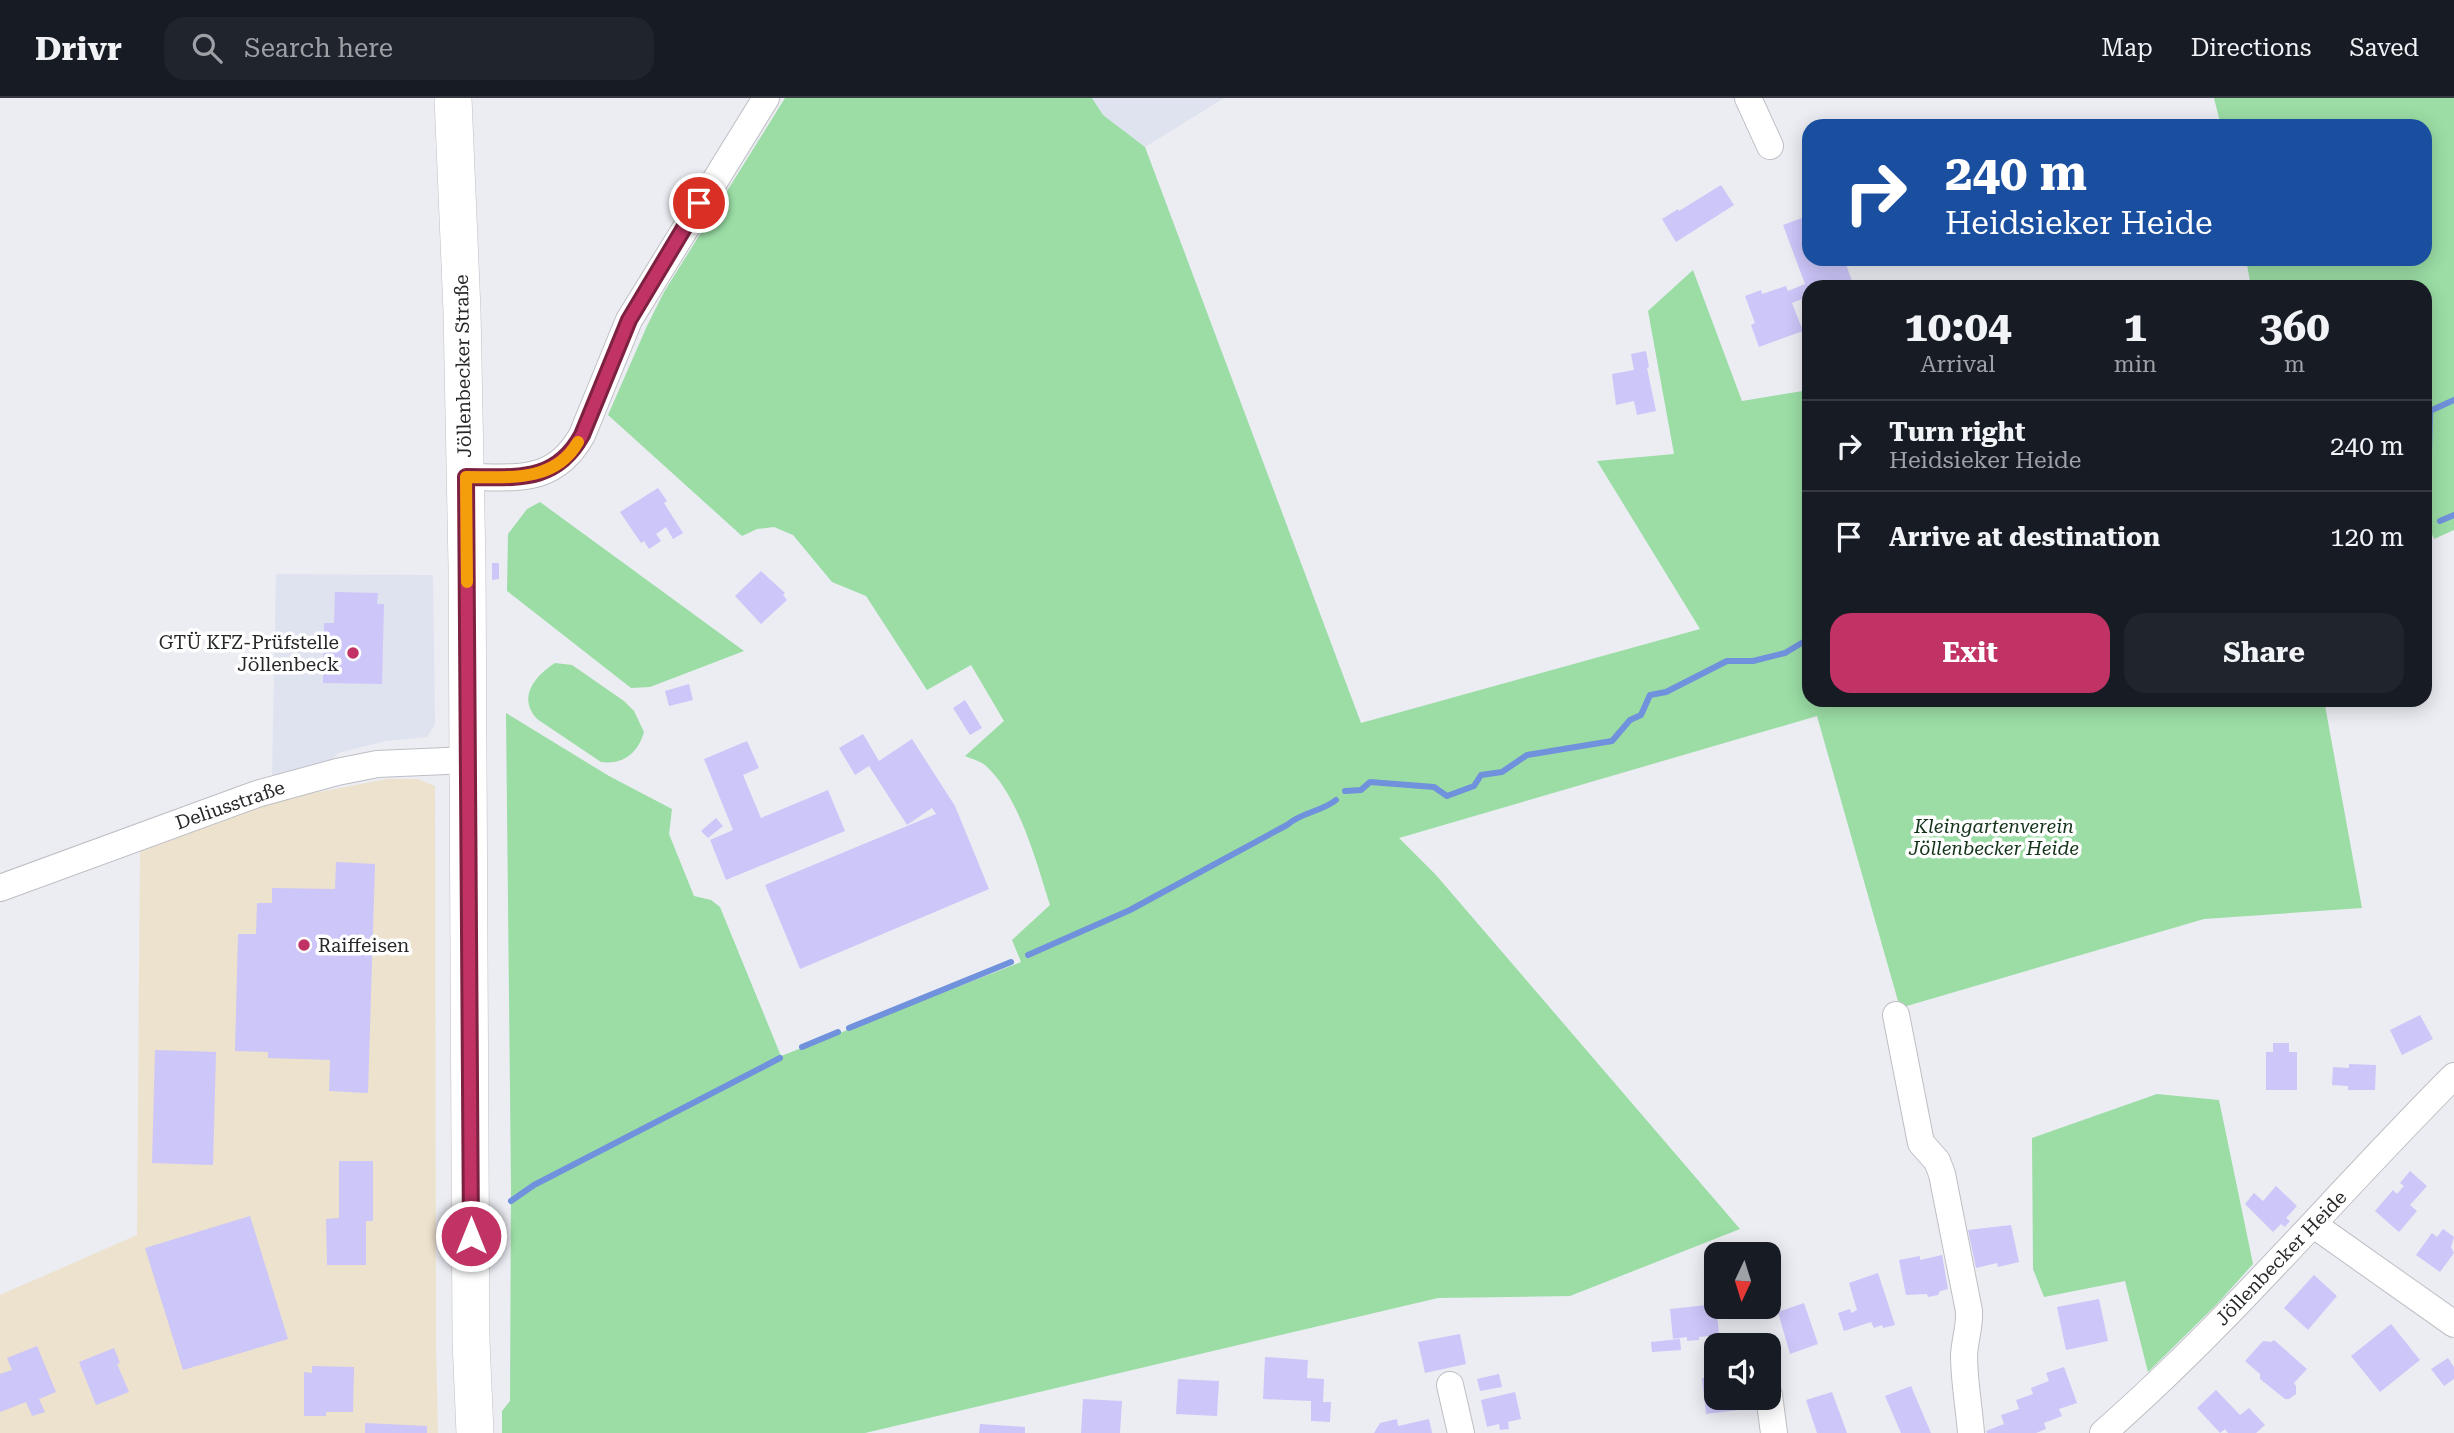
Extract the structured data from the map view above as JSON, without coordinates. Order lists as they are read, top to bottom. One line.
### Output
{"streets":{"main road":["Jöllenbecker Straße"],"street":["Deliusstraße","Jöllenbecker Heide"]},"crossings":[["Jöllenbecker Straße","Deliusstraße"]],"parks":["Kleingartenverein Jöllenbecker Heide"],"places":["GTÜ KFZ-Prüfstelle Jöllenbeck","Raiffeisen"],"north":"bottom","page":{"header":"Drivr","search":"Search here","nav":["Map","Directions","Saved"],"turn":["240 m","Heidsieker Heide"],"eta":["10:04","Arrival","1","min","360","m"],"list":[{"name":"Turn right","note":"Heidsieker Heide","value":"240 m"},{"name":"Arrive at destination","value":"120 m"}],"buttons":["Exit","Share"]}}
